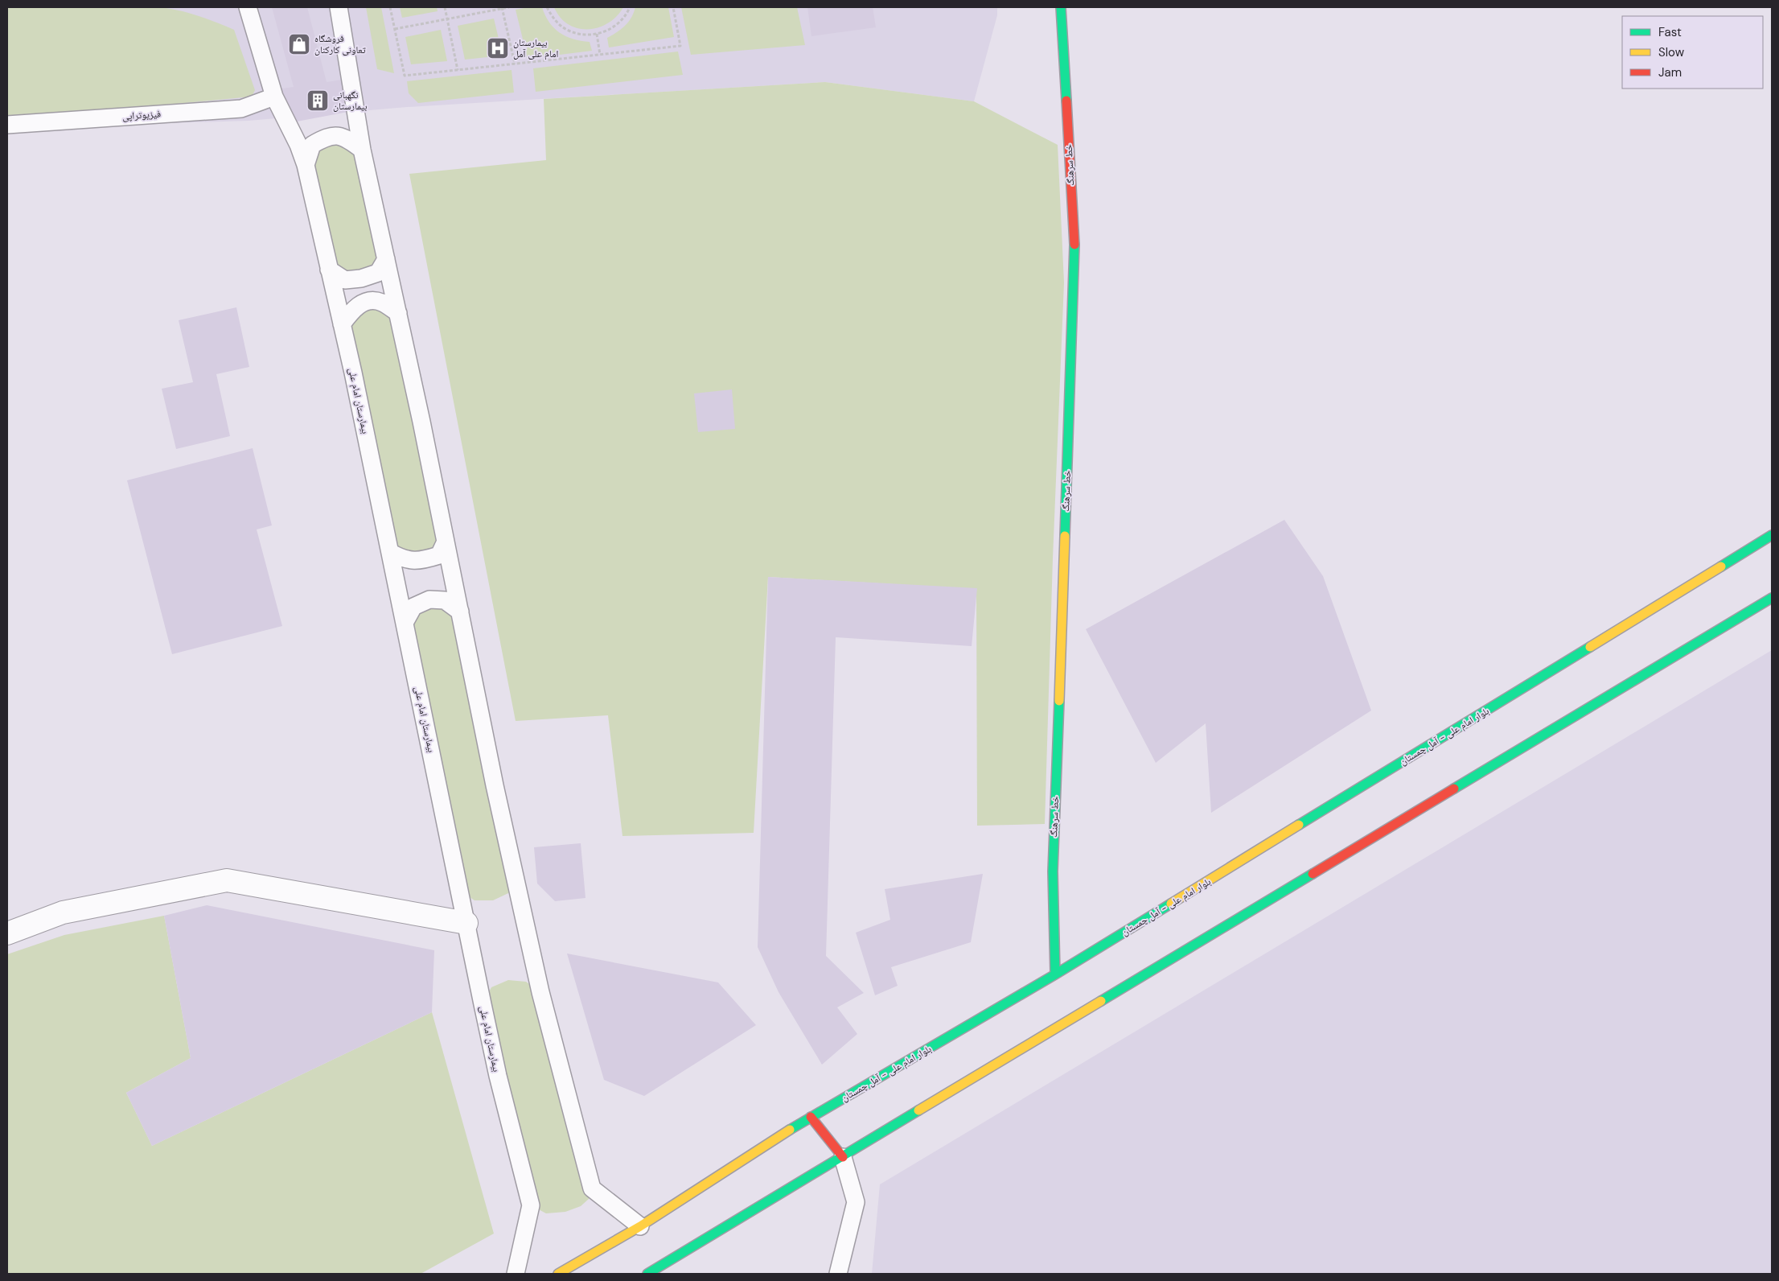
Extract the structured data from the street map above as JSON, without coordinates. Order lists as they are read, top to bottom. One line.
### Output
{"streets":{"main road":["خط سرهنگ","بلوار امام علی - آمل چمستان"],"lane":["فیزیوتراپی","بیمارستان امام علی"]},"crossings":[["فیزیوتراپی","بیمارستان امام علی"],["خط سرهنگ","بلوار امام علی - آمل چمستان"]],"places":{"shop":["فروشگاه تعاونی کارکنان"],"hospital":["بیمارستان امام علی آمل"],"building":["نگهبانی بیمارستان"]},"legend":["Fast","Slow","Jam"]}
